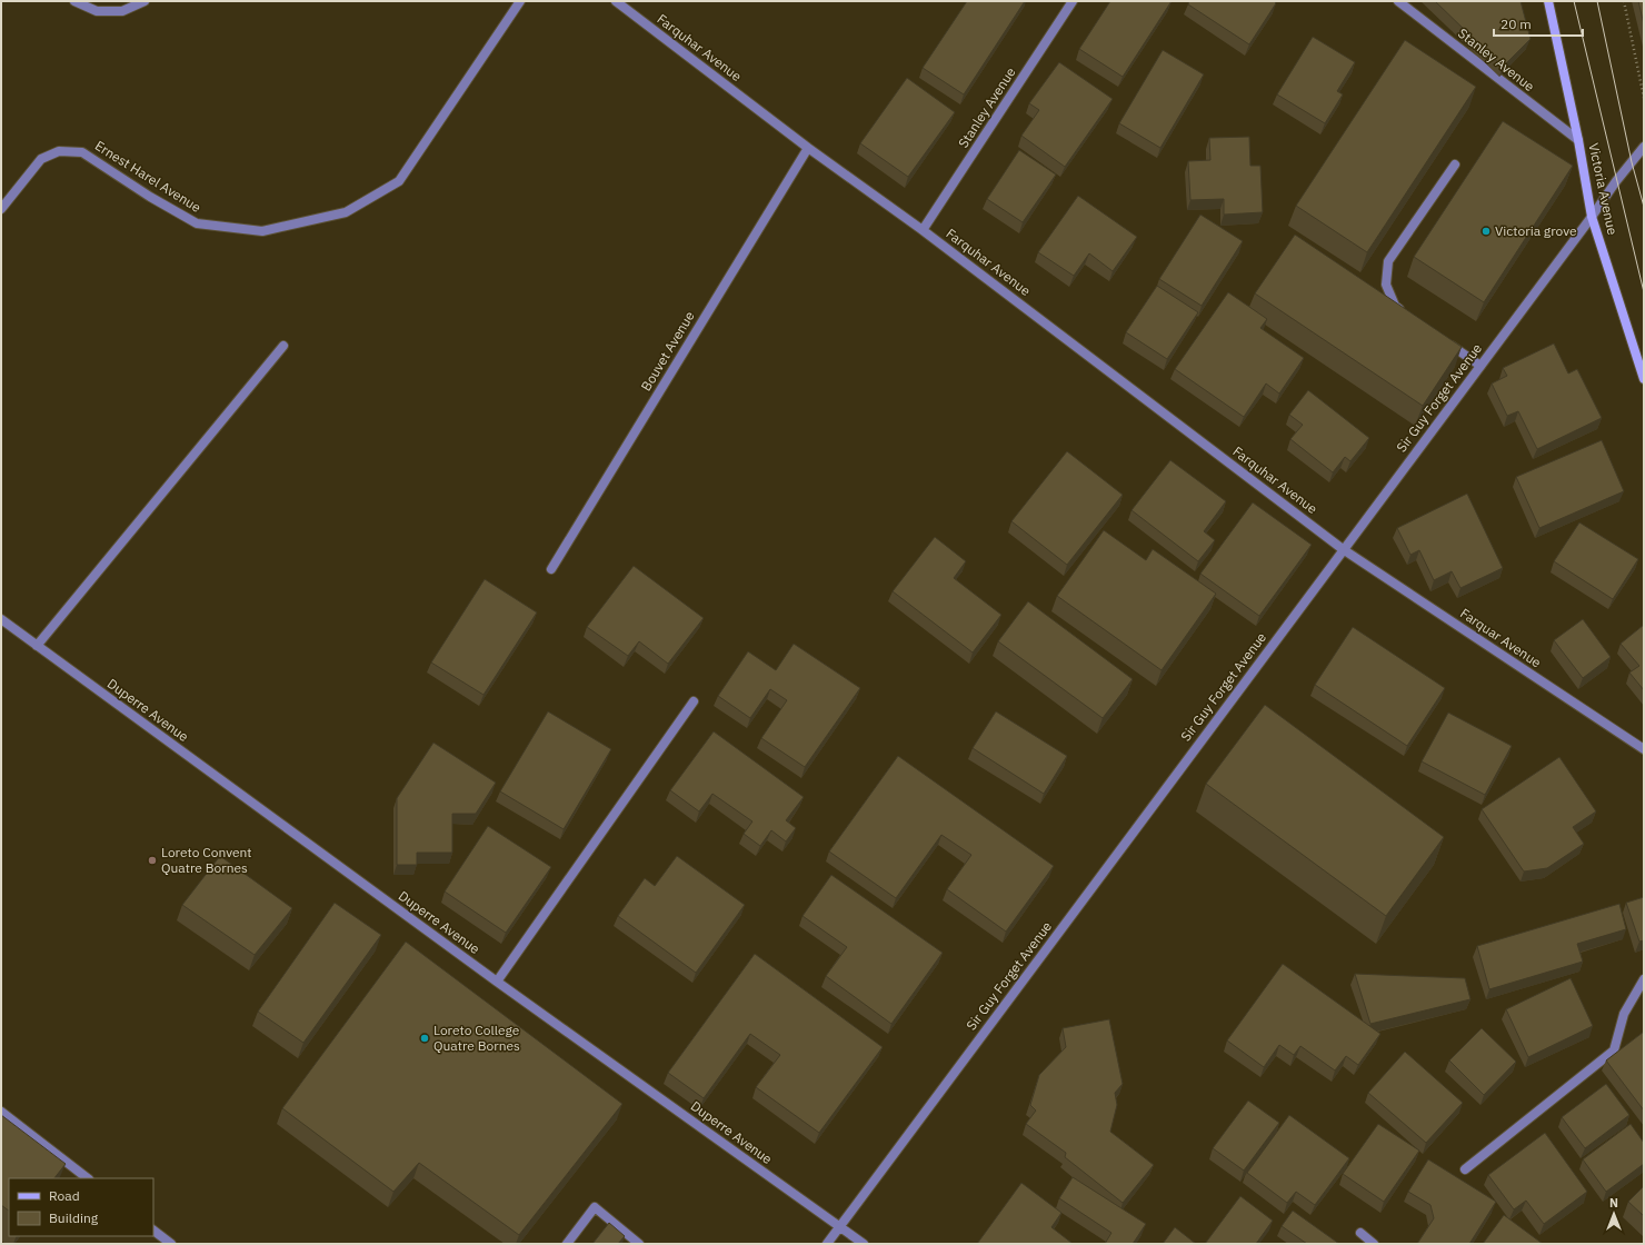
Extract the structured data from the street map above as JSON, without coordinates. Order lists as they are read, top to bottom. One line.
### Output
{"streets":{"main road":["Victoria Avenue"],"street":["Farquhar Avenue","Stanley Avenue","Ernest Harel Avenue","Bouvet Avenue","Sir Guy Forget Avenue","Farquar Avenue","Duperre Avenue"]},"crossings":[["Farquhar Avenue","Stanley Avenue"],["Farquhar Avenue","Bouvet Avenue"],["Farquhar Avenue","Sir Guy Forget Avenue"],["Farquhar Avenue","Farquar Avenue"],["Stanley Avenue","Victoria Avenue"],["Victoria Avenue","Sir Guy Forget Avenue"],["Sir Guy Forget Avenue","Farquar Avenue"],["Sir Guy Forget Avenue","Duperre Avenue"]],"places":["Victoria grove","Loreto Convent Quatre Bornes","Loreto College Quatre Bornes"],"legend":["Road","Building"],"scale_bar":"20 m","north":"top"}
